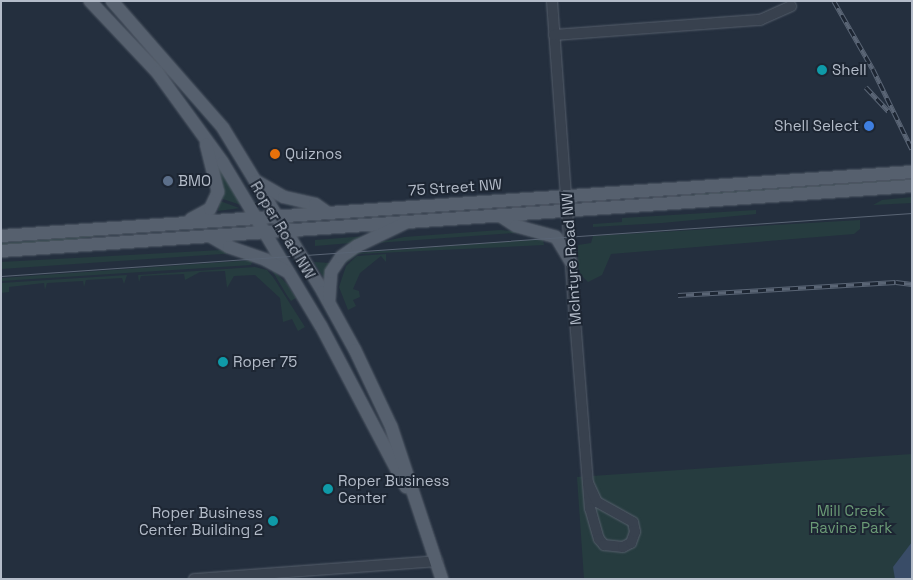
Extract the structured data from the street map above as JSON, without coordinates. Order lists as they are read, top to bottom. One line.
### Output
{"streets":{"main road":["75 Street NW","Roper Road NW"],"street":["McIntyre Road NW"]},"crossings":[["75 Street NW","Roper Road NW"],["75 Street NW","McIntyre Road NW"]],"parks":["Mill Creek Ravine Park"],"places":["Shell","Shell Select","Quiznos","BMO","Roper 75","Roper Business Center","Roper Business Center Building 2"]}
